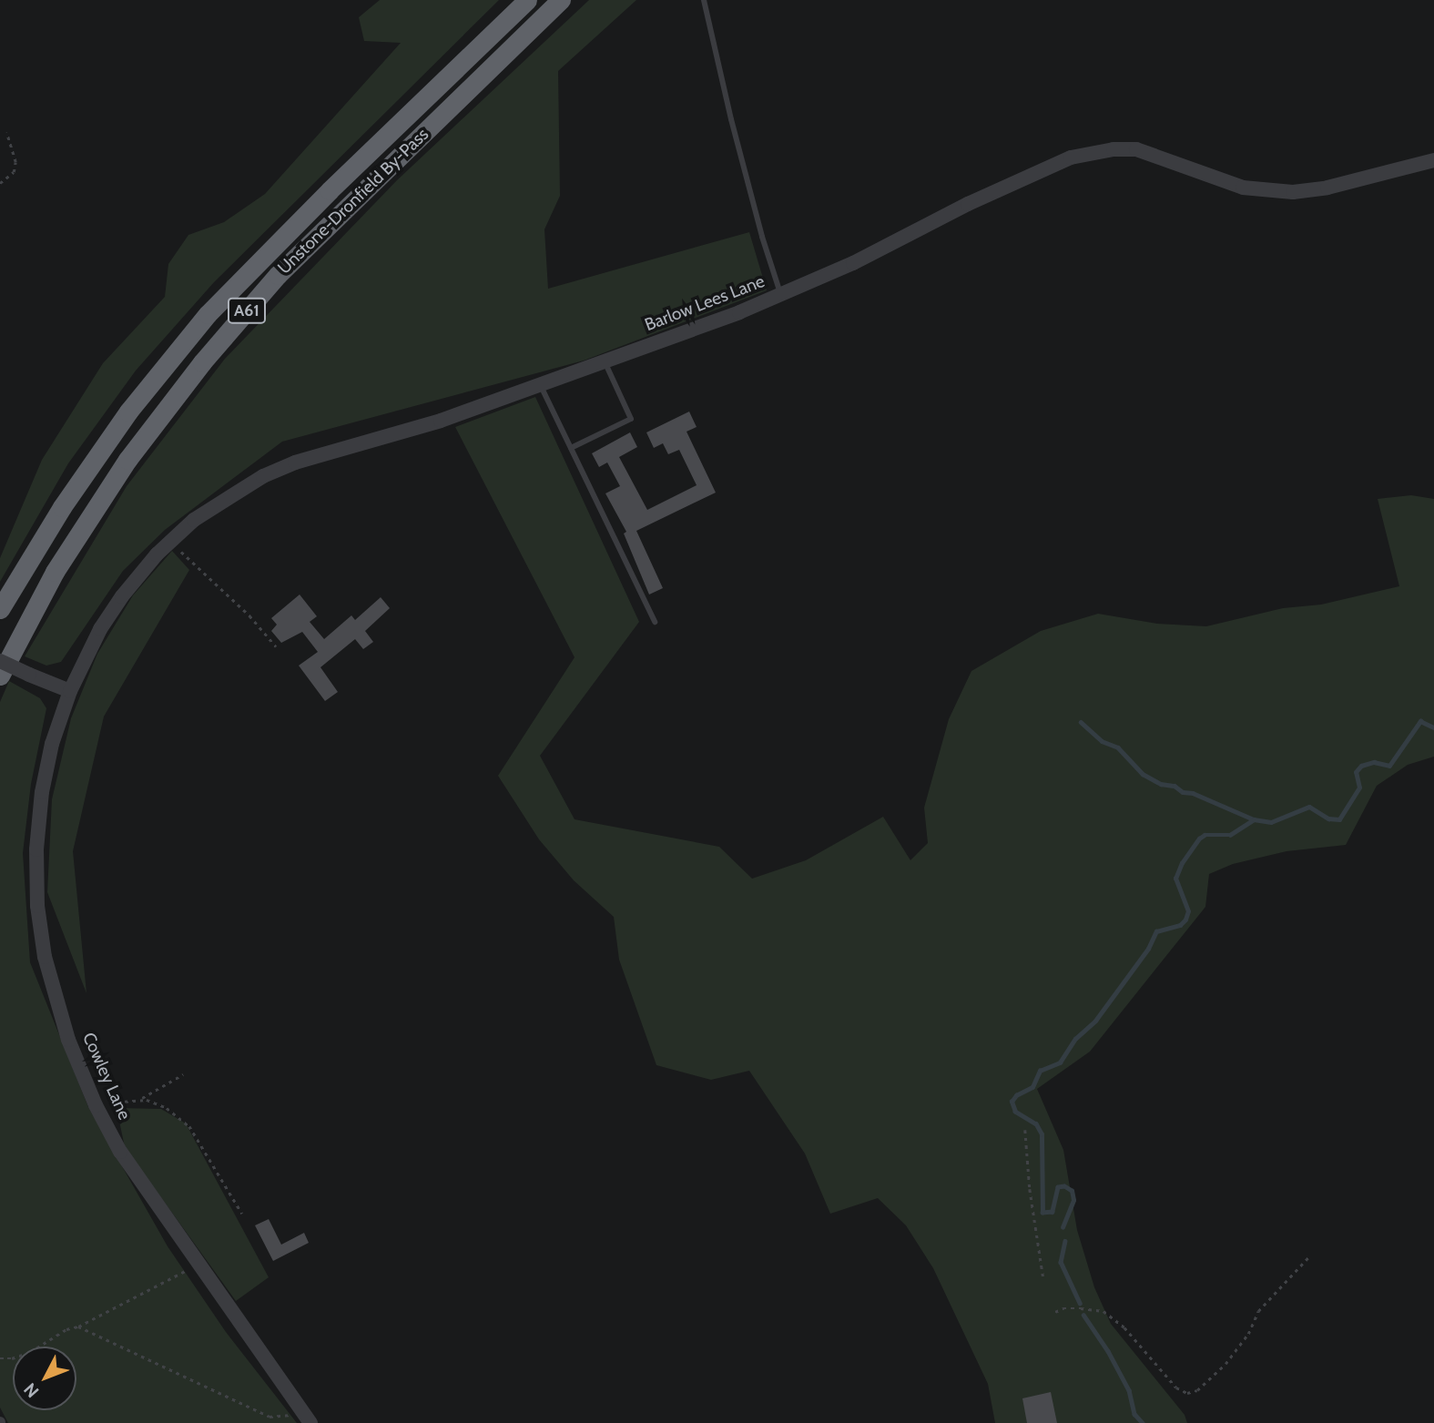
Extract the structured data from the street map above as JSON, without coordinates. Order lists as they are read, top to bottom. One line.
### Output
{"streets":{"highway":["Unstone-Dronfield By-Pass","A61"],"street":["Barlow Lees Lane","Cowley Lane"]},"crossings":[["Barlow Lees Lane","Cowley Lane"]],"north":"bottom left"}
